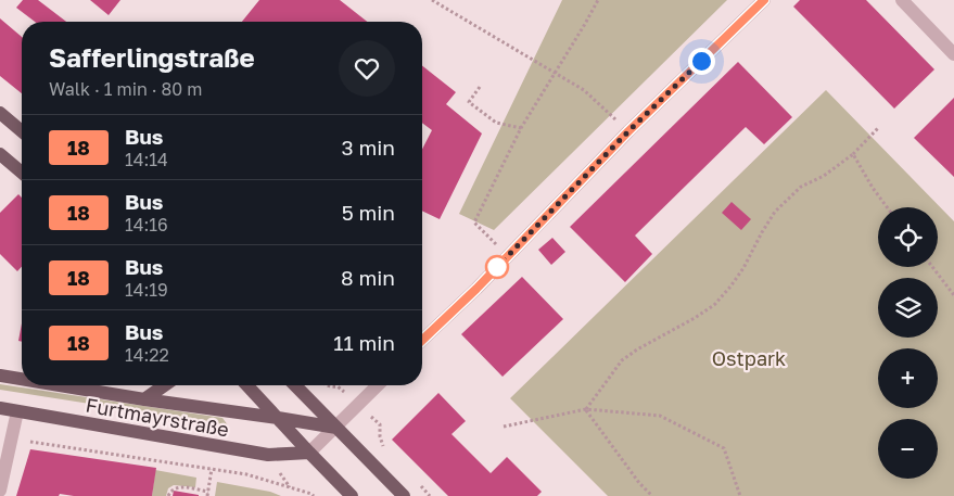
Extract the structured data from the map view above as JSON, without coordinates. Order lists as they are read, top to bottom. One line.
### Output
{"streets":{"main road":["Furtmayrstraße"]},"parks":["Ostpark"],"lines":["bus line 18"],"page":{"heading":["Safferlingstraße","Walk · 1 min · 80 m"],"list":[{"mark":"18","name":"Bus","note":"14:14","value":"3 min"},{"mark":"18","name":"Bus","note":"14:16","value":"5 min"},{"mark":"18","name":"Bus","note":"14:19","value":"8 min"},{"mark":"18","name":"Bus","note":"14:22","value":"11 min"}],"map_buttons":["+","−"]}}
